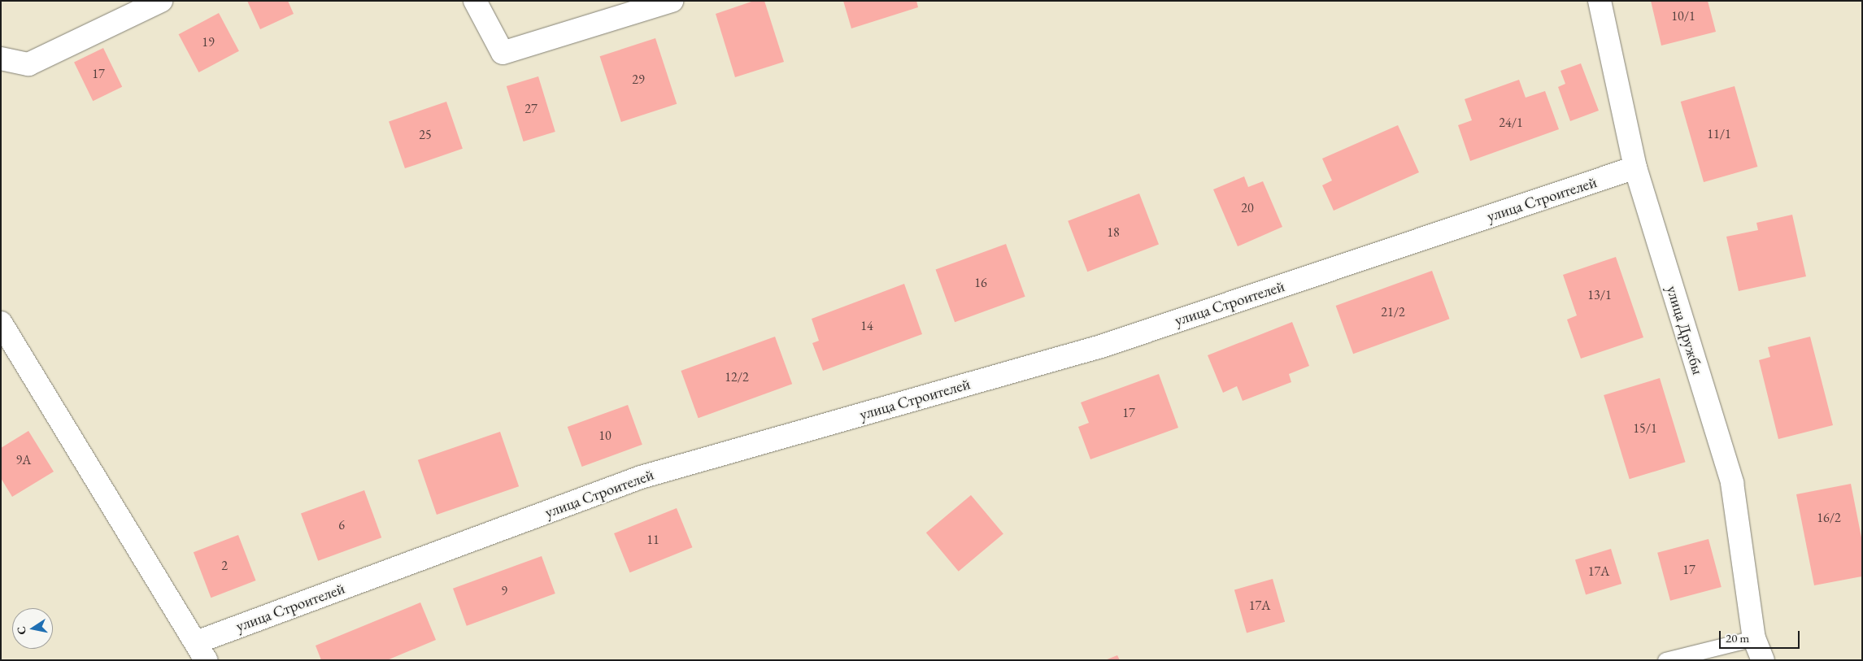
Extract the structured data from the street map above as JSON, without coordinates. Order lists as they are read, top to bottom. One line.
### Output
{"streets":{"street":["улица Строителей","улица Дружбы"]},"crossings":[["улица Строителей","улица Дружбы"]],"house_numbers":["10/1","19","17","29","27","24/1","11/1","25","20","18","16","13/1","21/2","14","12/2","17","15/1","10","9А","16/2","6","11","2","17","17А","9","17А"],"scale_bar":"20 m","north":"left"}
